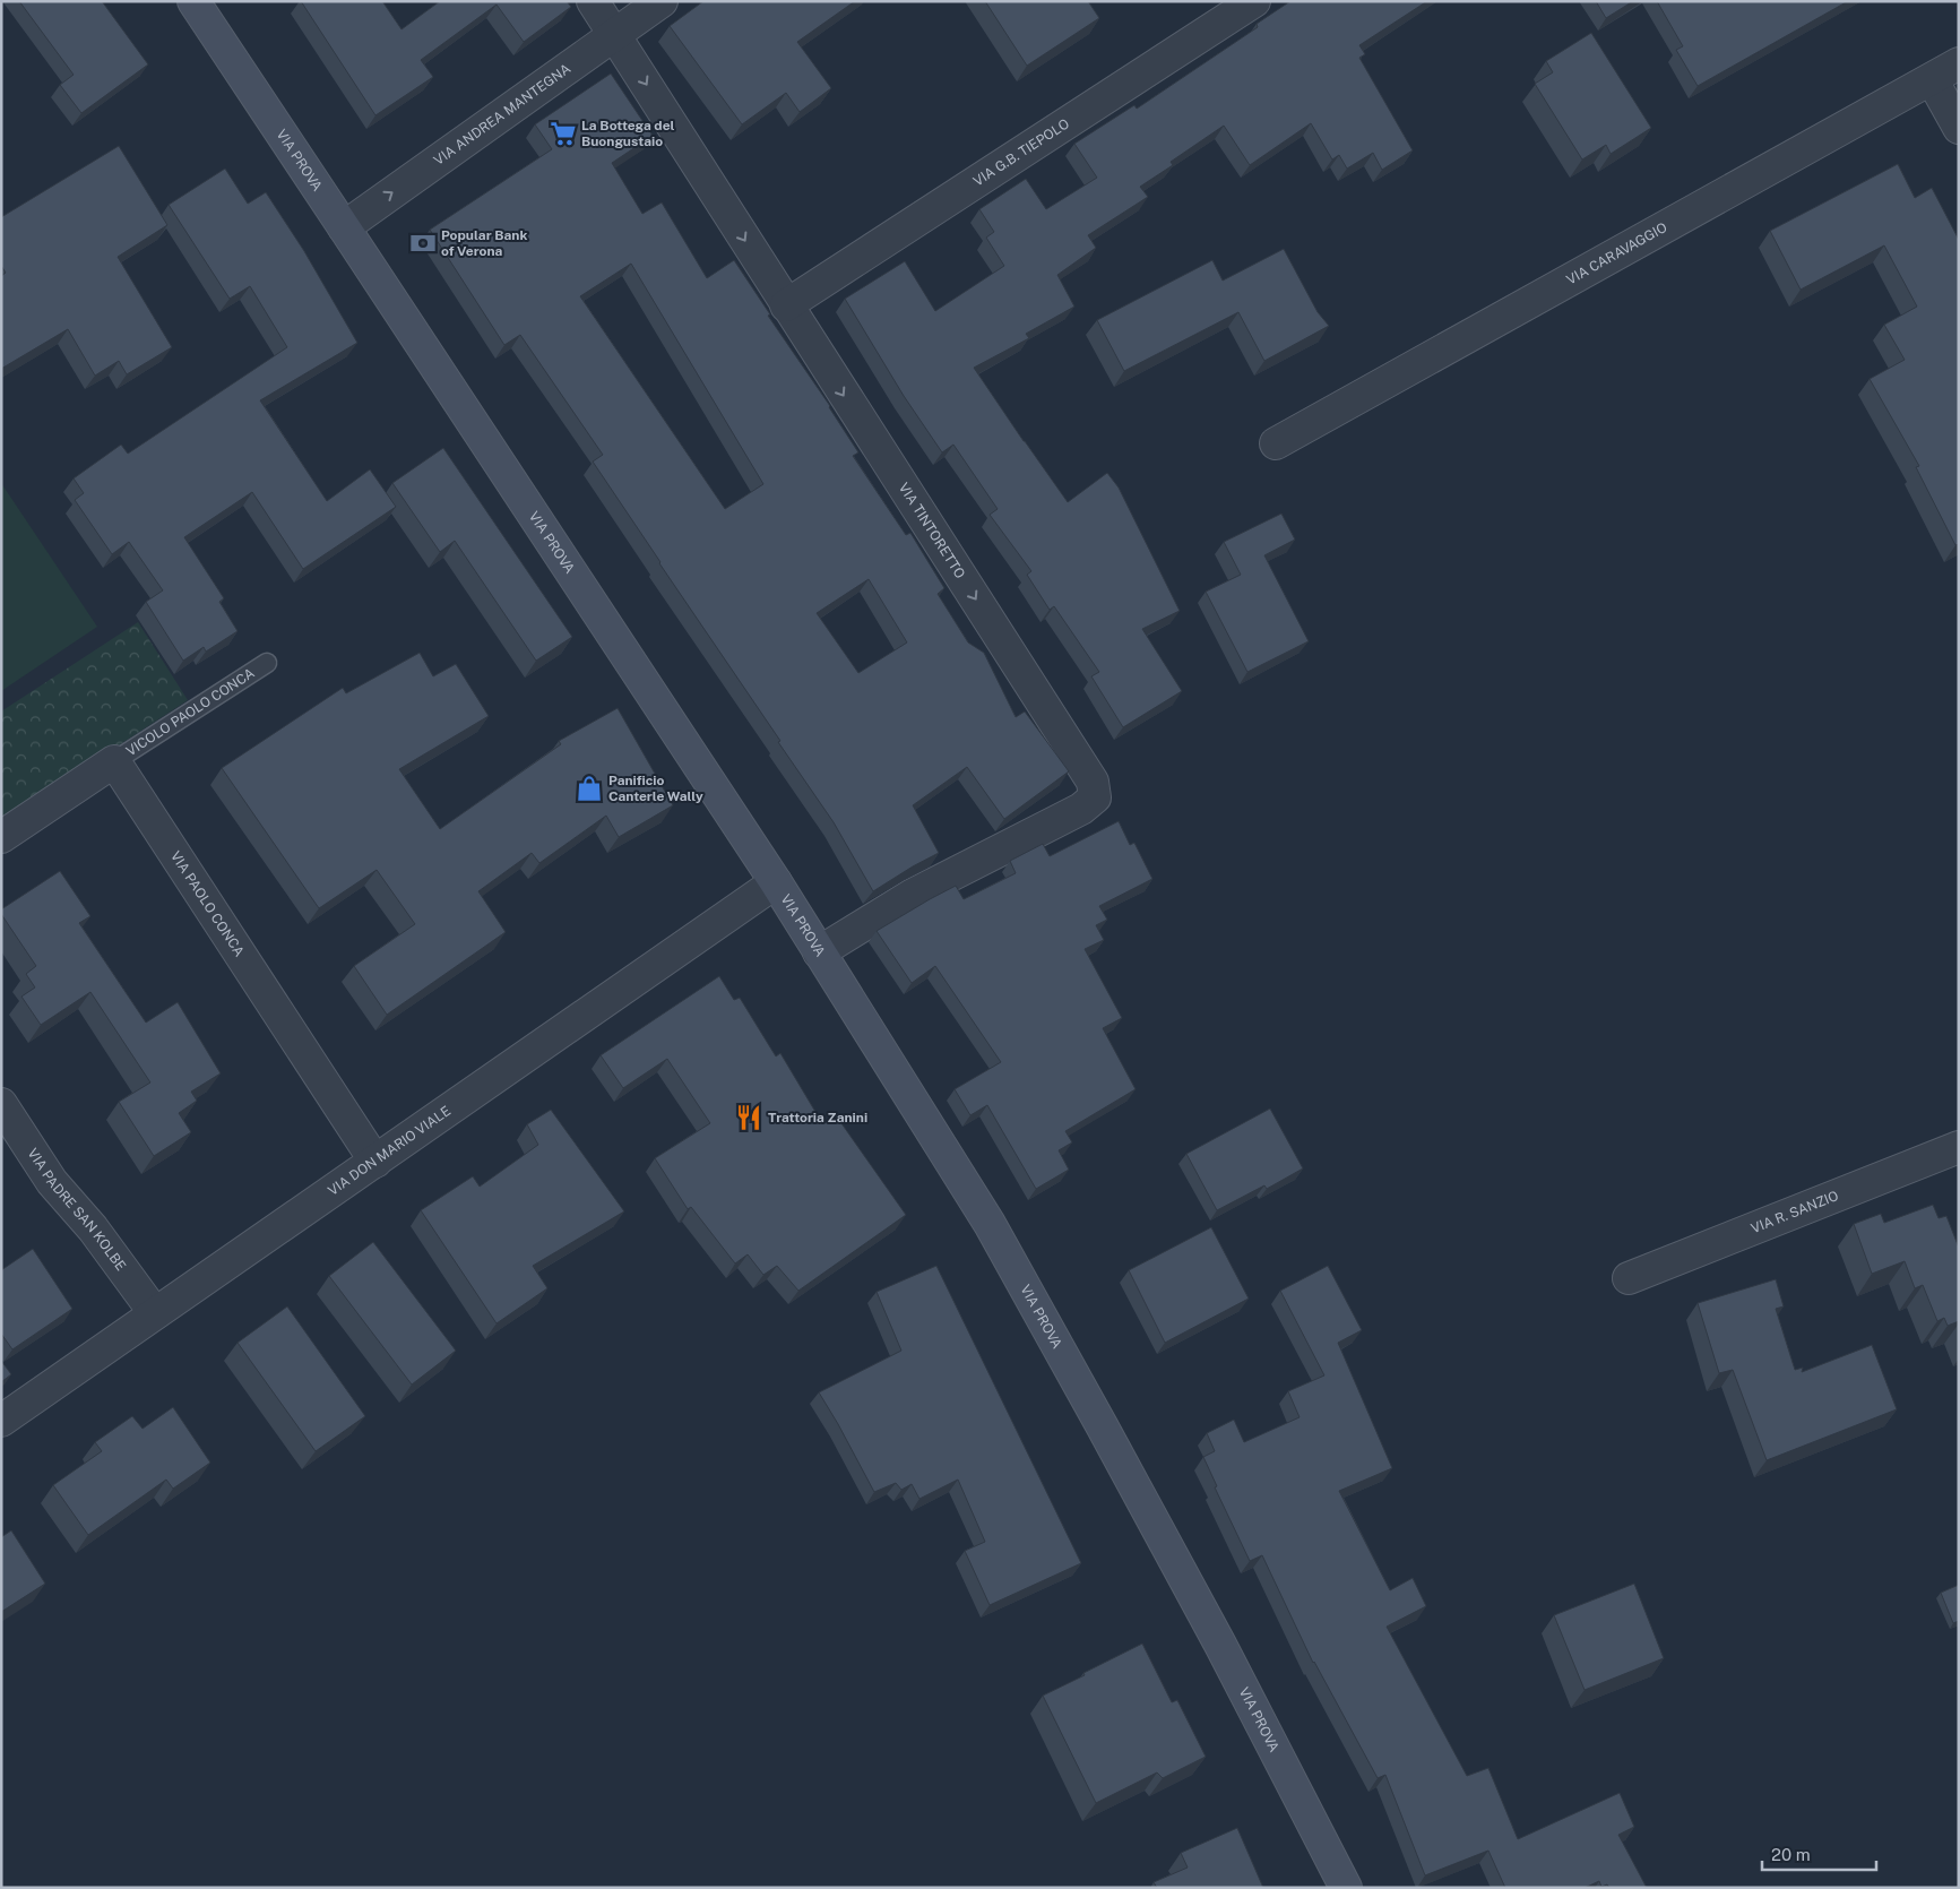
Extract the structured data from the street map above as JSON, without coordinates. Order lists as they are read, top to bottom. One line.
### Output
{"streets":{"main road":["VIA PROVA"],"street":["VIA ANDREA MANTEGNA","VIA G.B. TIEPOLO","VIA CARAVAGGIO","VIA TINTORETTO","VIA PAOLO CONCA","VIA DON MARIO VIALE","VIA PADRE SAN KOLBE","VIA R. SANZIO"],"lane":["VICOLO PAOLO CONCA"]},"crossings":[["VIA ANDREA MANTEGNA","VIA PROVA"],["VIA ANDREA MANTEGNA","VIA TINTORETTO"],["VIA G.B. TIEPOLO","VIA TINTORETTO"],["VIA PROVA","VIA TINTORETTO"],["VIA PROVA","VIA DON MARIO VIALE"],["VICOLO PAOLO CONCA","VIA PAOLO CONCA"],["VIA PAOLO CONCA","VIA DON MARIO VIALE"],["VIA DON MARIO VIALE","VIA PADRE SAN KOLBE"]],"one_way":["VIA ANDREA MANTEGNA"],"places":{"supermarket":["La Bottega del Buongustaio"],"bank":["Popular Bank of Verona"],"shop":["Panificio Canterle Wally"],"restaurant":["Trattoria Zanini"]},"scale_bar":"20 m"}
